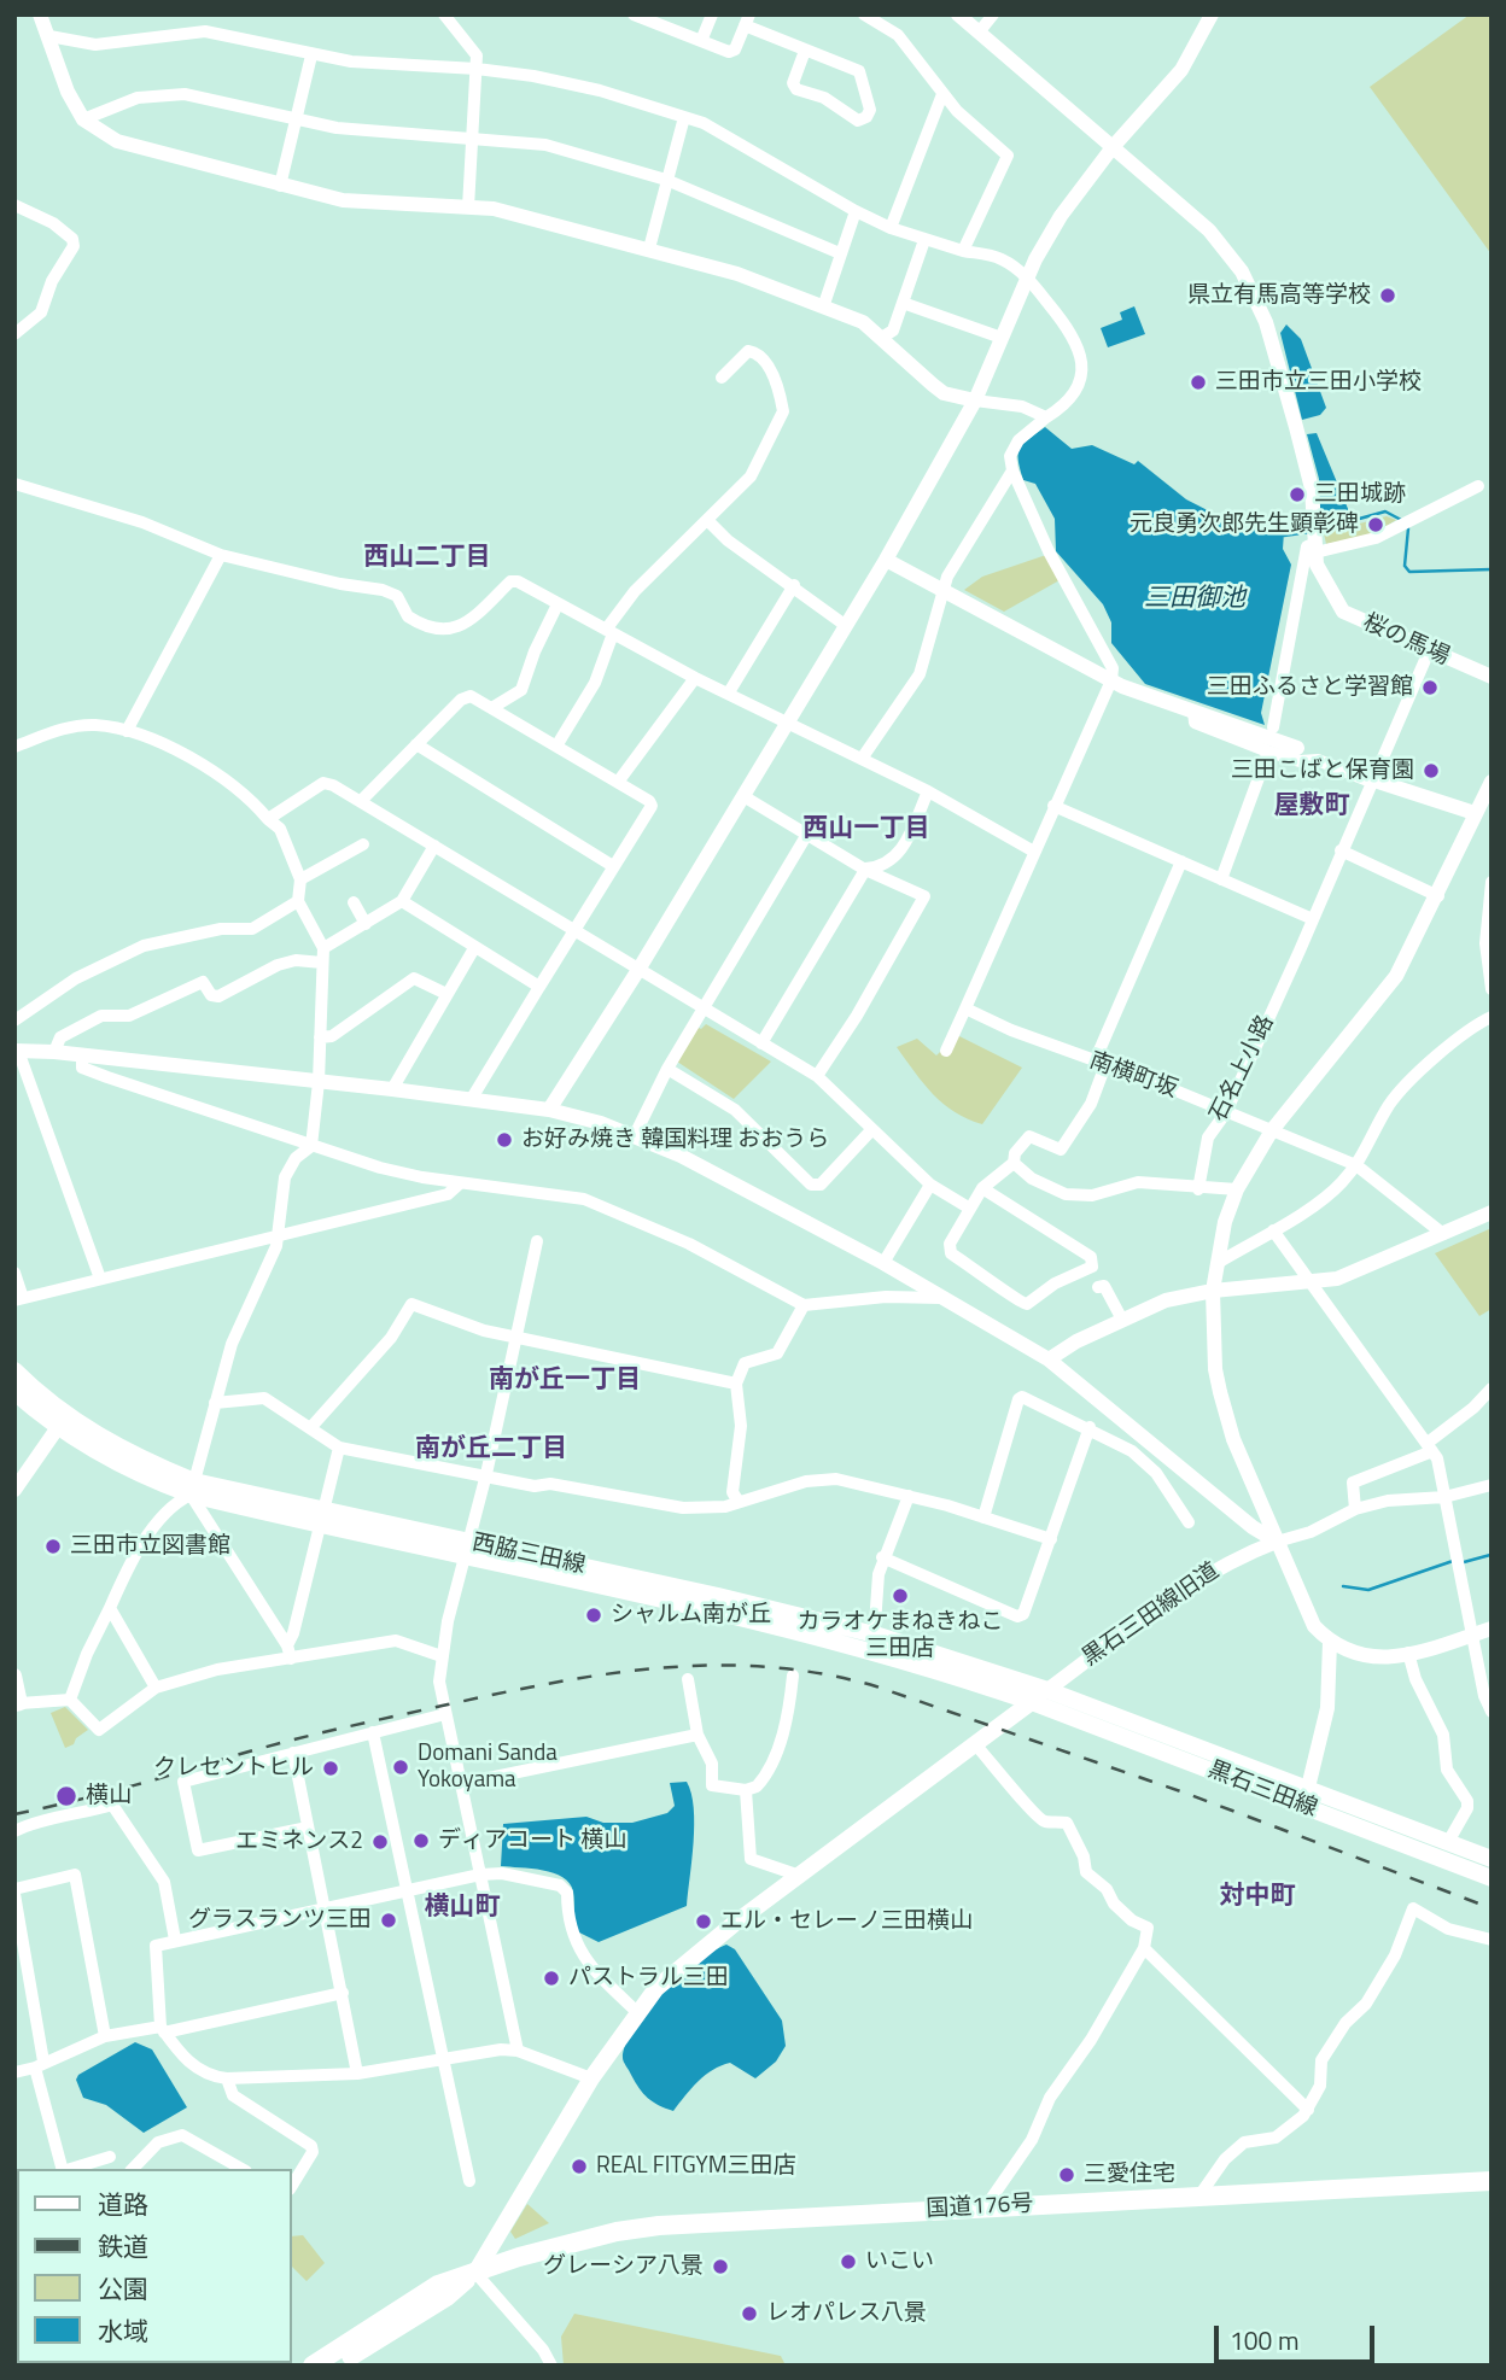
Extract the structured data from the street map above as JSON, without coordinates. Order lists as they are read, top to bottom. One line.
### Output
{"streets":{"highway":["国道176号"],"main road":["西脇三田線","黒石三田線"],"street":["桜の馬場","石名上小路","南横町坂","黒石三田線旧道"]},"crossings":[["桜の馬場","石名上小路"],["石名上小路","南横町坂"],["西脇三田線","黒石三田線旧道"],["西脇三田線","黒石三田線"],["黒石三田線旧道","黒石三田線"]],"districts":["西山二丁目","屋敷町","西山一丁目","南が丘一丁目","南が丘二丁目","対中町","横山町"],"water":["三田御池"],"places":["県立有馬高等学校","三田市立三田小学校","三田城跡","元良勇次郎先生顕彰碑","三田ふるさと学習館","三田こばと保育園","お好み焼き 韓国料理 おおうら","三田市立図書館","カラオケまねきねこ 三田店","シャルム南が丘","Domani Sanda Yokoyama","クレセントヒル","横山","ディアコート 横山","エミネンス2","グラスランツ三田","エル・セレーノ三田横山","パストラル三田","REAL FITGYM三田店","三愛住宅","いこい","グレーシア八景","レオパレス八景"],"legend":["道路","鉄道","公園","水域"],"scale_bar":"100 m"}
